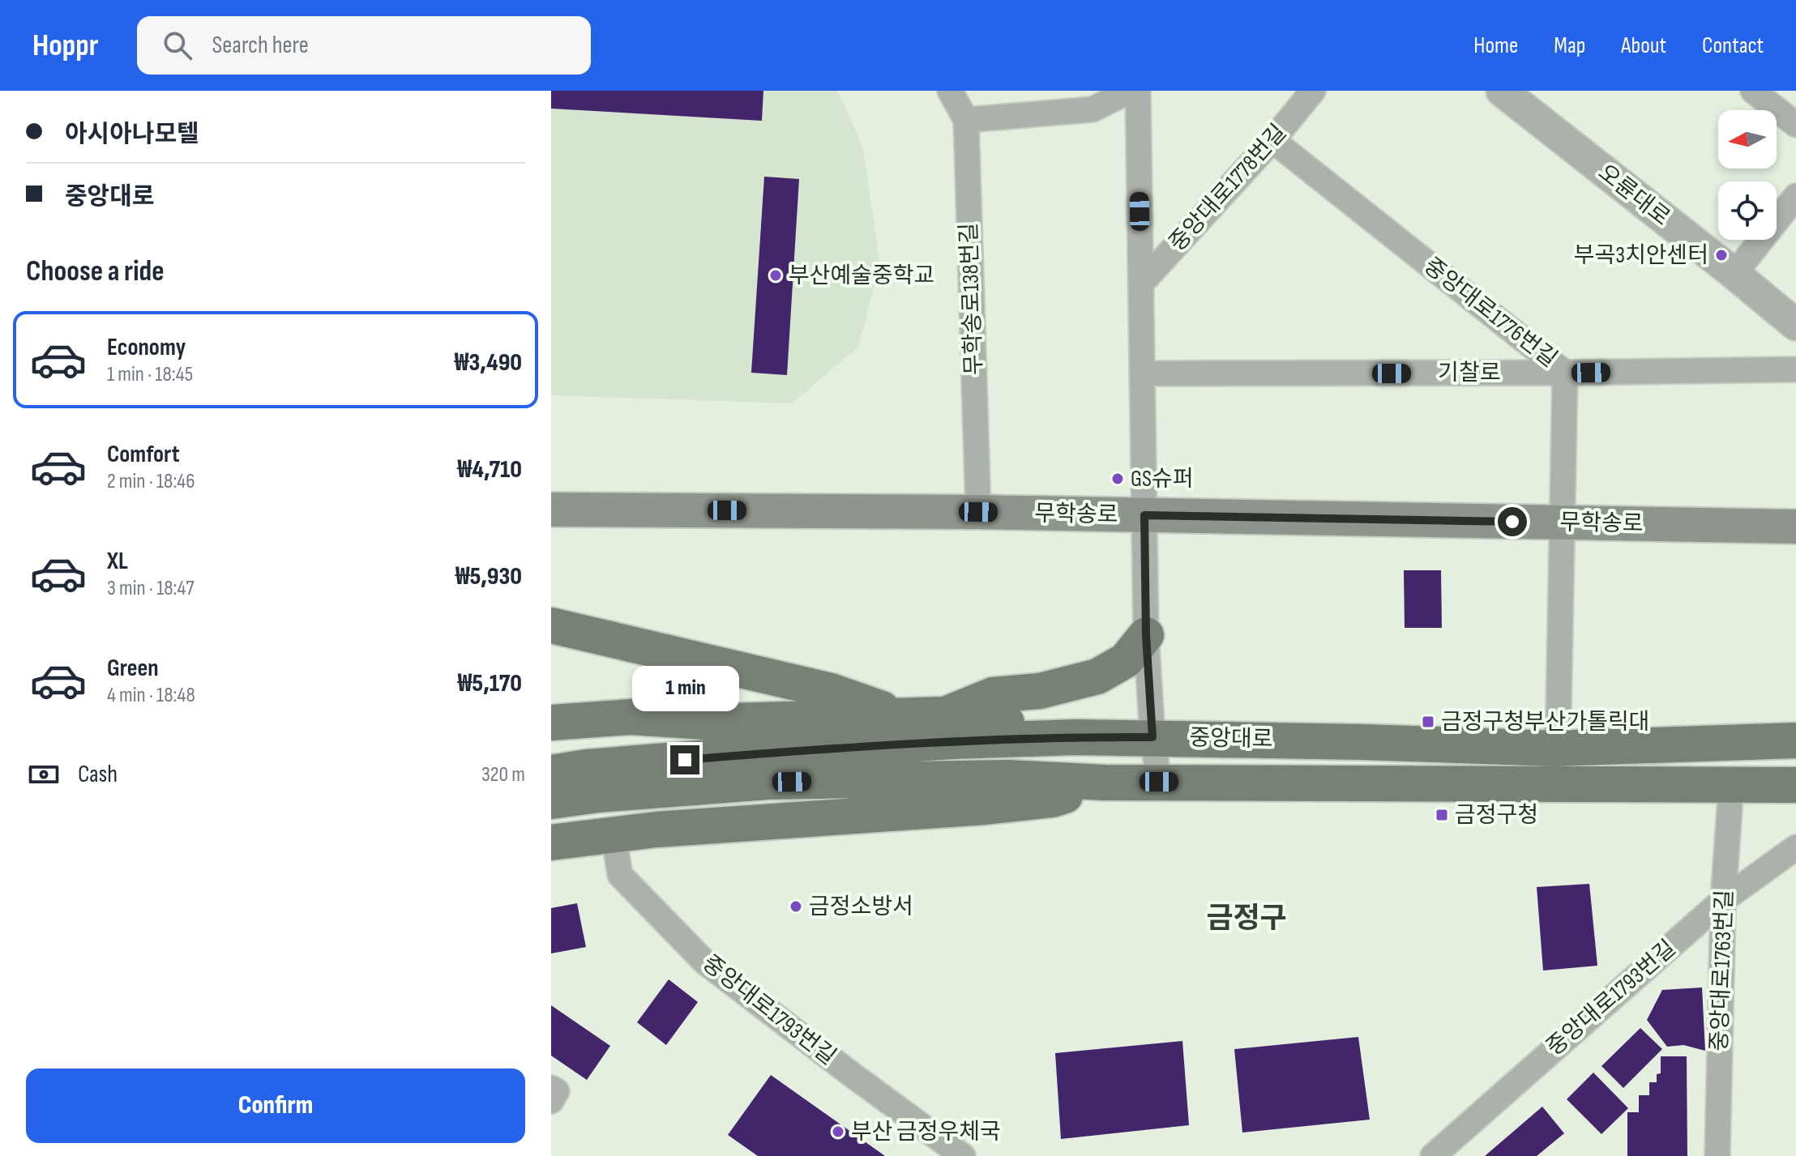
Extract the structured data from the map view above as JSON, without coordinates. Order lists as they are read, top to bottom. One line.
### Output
{"streets":{"main road":["무학송로","중앙대로"],"street":["중앙대로1778번길","오륜대로","무학송로138번길","중앙대로1776번길","기찰로","중앙대로1763번길","중앙대로1793번길"]},"crossings":[["중앙대로1778번길","중앙대로1776번길"],["중앙대로1778번길","기찰로"],["중앙대로1778번길","무학송로"],["중앙대로1778번길","중앙대로"],["무학송로138번길","무학송로"],["중앙대로1776번길","기찰로"],["중앙대로1776번길","무학송로"],["중앙대로1776번길","중앙대로"],["중앙대로","중앙대로1763번길"],["중앙대로1763번길","중앙대로1793번길"]],"districts":["금정구"],"places":{"other":["부곡3치안센터","부산예술중학교","GS슈퍼","금정소방서","부산 금정우체국"],"transit":["금정구청부산가톨릭대","금정구청"]},"north":"left","page":{"header":"Hoppr","search":"Search here","nav":["Home","Map","About","Contact"],"banner":["아시아나모텔","중앙대로"],"heading":"Choose a ride","list":[{"name":"Economy","note":"1 min · 18:45","value":"₩3,490"},{"name":"Comfort","note":"2 min · 18:46","value":"₩4,710"},{"name":"XL","note":"3 min · 18:47","value":"₩5,930"},{"name":"Green","note":"4 min · 18:48","value":"₩5,170"}],"bubble":"1 min","pay":["Cash","320 m"],"buttons":"Confirm"}}
